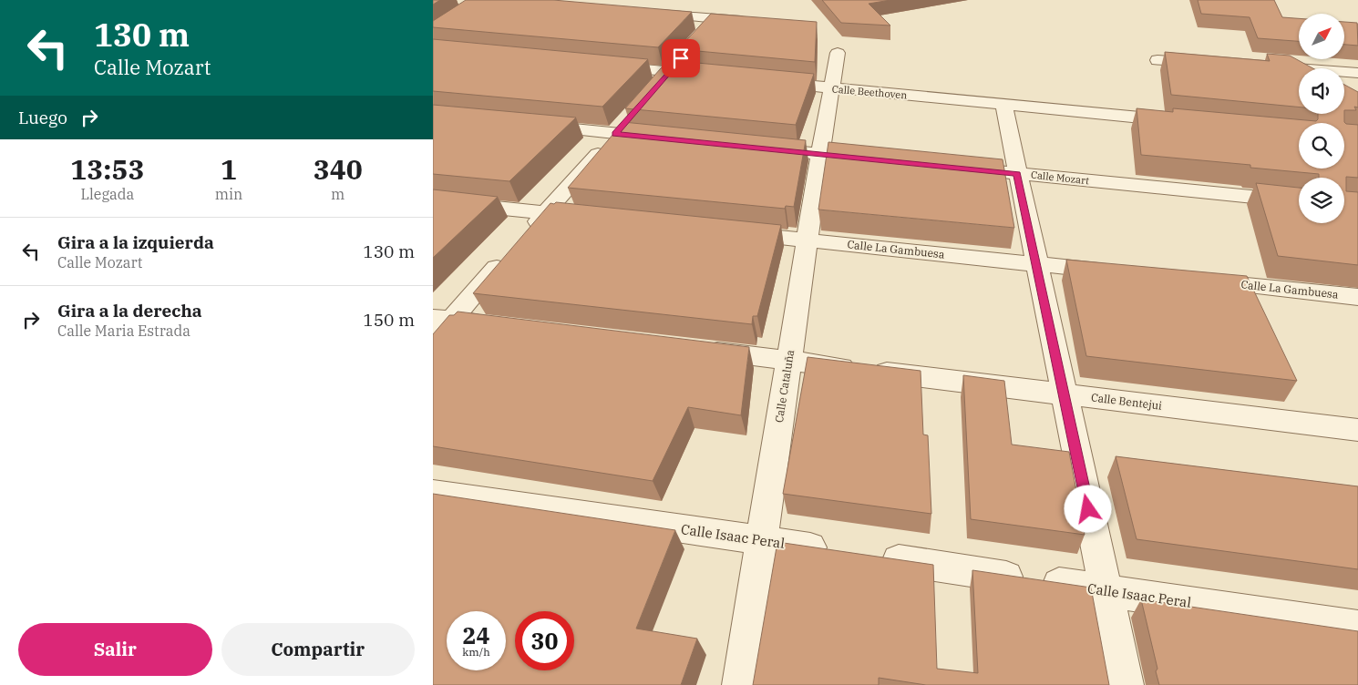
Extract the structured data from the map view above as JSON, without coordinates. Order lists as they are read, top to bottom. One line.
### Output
{"streets":{"street":["Calle Beethoven","Calle Mozart","Calle La Gambuesa","Calle Cataluña","Calle Bentejui","Calle Isaac Peral"]},"crossings":[["Calle Beethoven","Calle Cataluña"],["Calle La Gambuesa","Calle Cataluña"],["Calle Cataluña","Calle Bentejui"],["Calle Cataluña","Calle Isaac Peral"]],"north":"top right","page":{"turn":["130 m","Calle Mozart"],"then":"Luego","eta":["13:53","Llegada","1","min","340","m"],"list":[{"name":"Gira a la izquierda","note":"Calle Mozart","value":"130 m"},{"name":"Gira a la derecha","note":"Calle Maria Estrada","value":"150 m"}],"speed":"24 km/h","limit":"30","buttons":["Salir","Compartir"]}}
